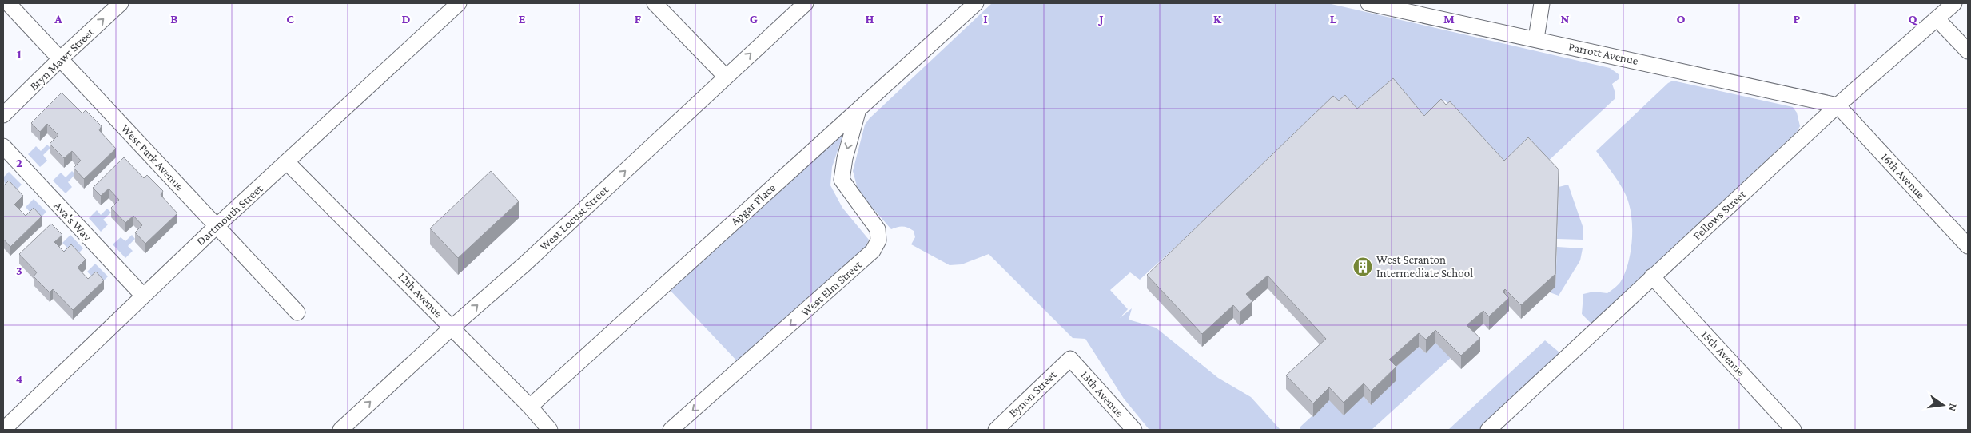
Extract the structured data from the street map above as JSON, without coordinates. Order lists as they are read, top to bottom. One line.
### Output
{"streets":{"street":["Parrott Avenue","Bryn Mawr Street","West Park Avenue","16th Avenue","Apgar Place","Dartmouth Street","Fellows Street","West Locust Street","Ava's Way","West Elm Street","12th Avenue","15th Avenue","Eynon Street","13th Avenue"]},"crossings":[["Parrott Avenue","16th Avenue"],["Parrott Avenue","Fellows Street"],["Bryn Mawr Street","West Park Avenue"],["West Park Avenue","Dartmouth Street"],["16th Avenue","Fellows Street"],["Apgar Place","West Elm Street"],["Apgar Place","12th Avenue"],["Dartmouth Street","Ava's Way"],["Dartmouth Street","12th Avenue"],["Fellows Street","15th Avenue"],["West Locust Street","12th Avenue"],["Eynon Street","13th Avenue"]],"one_way":["Bryn Mawr Street","West Locust Street","West Elm Street"],"places":{"building":["West Scranton Intermediate School"]},"north":"right","grid":{"columns":["A","B","C","D","E","F","G","H","I","J","K","L","M","N","O","P","Q"],"rows":["1","2","3","4"]}}
